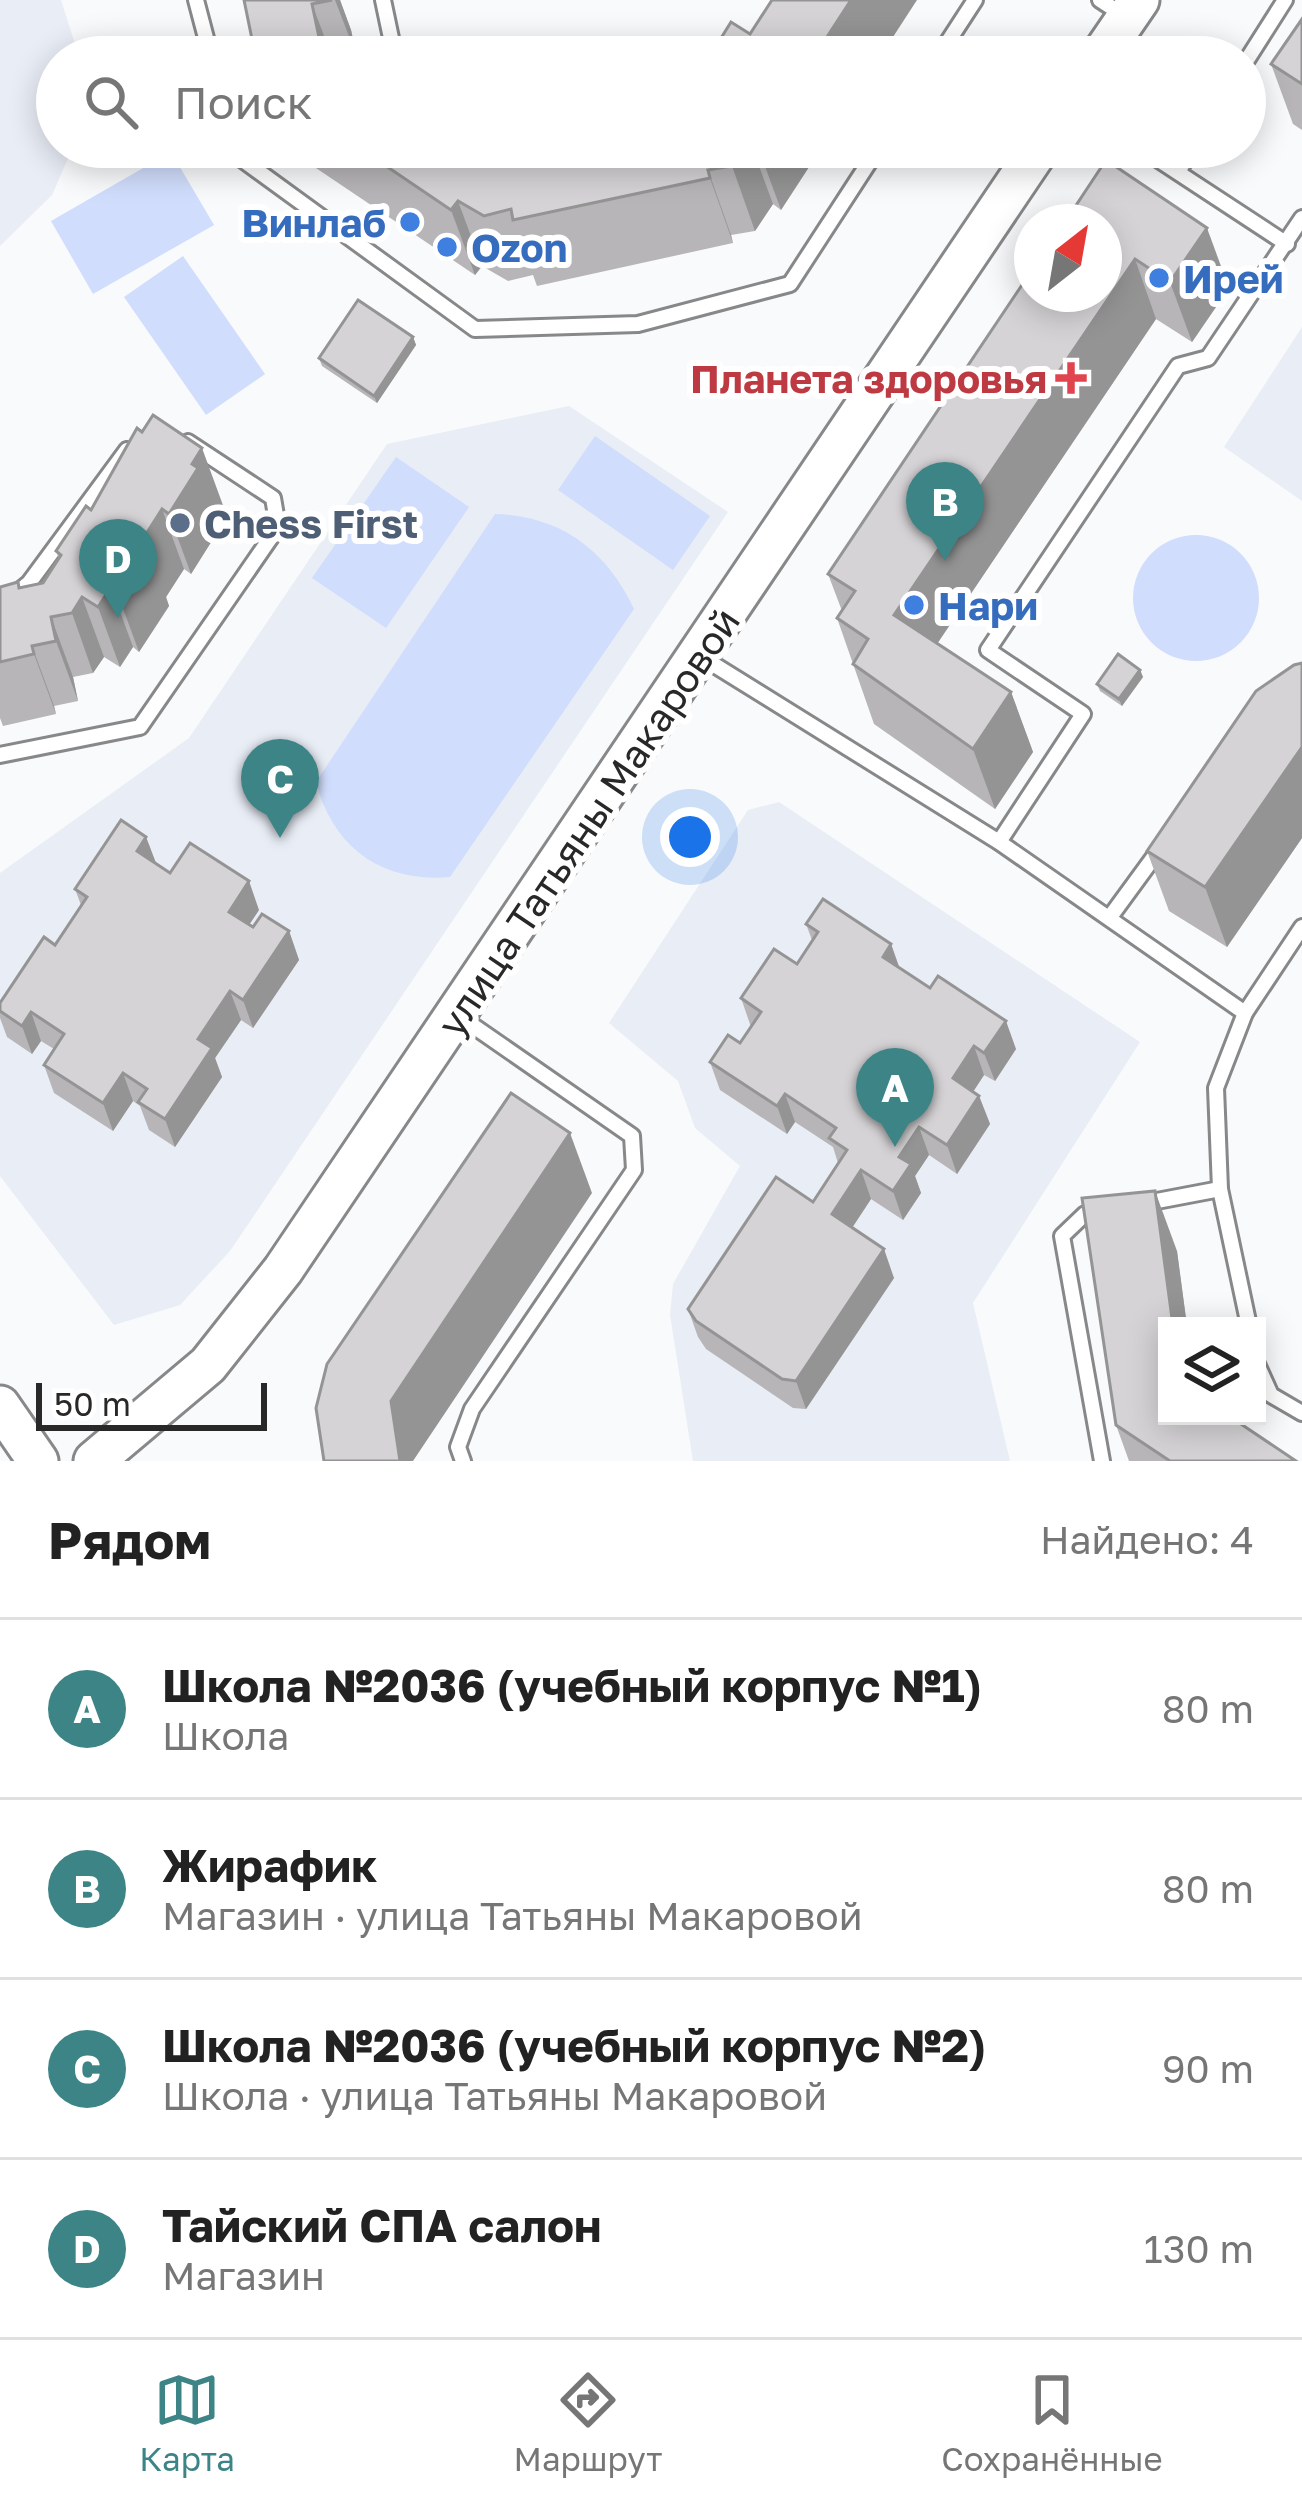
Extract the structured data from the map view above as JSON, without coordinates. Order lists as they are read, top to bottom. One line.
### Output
{"streets":{"street":["улица Татьяны Макаровой"]},"places":{"other":["Винлаб","Ozon","Ирей","Chess First","Нари"],"health":["Планета здоровья"]},"scale_bar":"50 m","north":"top right","page":{"search":"Поиск","pins":["B","D","C","A"],"scale":"50 m","heading":["Рядом","Найдено: 4"],"list":[{"mark":"A","name":"Школа №2036 (учебный корпус №1)","note":"Школа","value":"80 m"},{"mark":"B","name":"Жирафик","note":"Магазин · улица Татьяны Макаровой","value":"80 m"},{"mark":"C","name":"Школа №2036 (учебный корпус №2)","note":"Школа · улица Татьяны Макаровой","value":"90 m"},{"mark":"D","name":"Тайский СПА салон","note":"Магазин","value":"130 m"}],"nav":["Карта","Маршрут","Сохранённые"]}}
